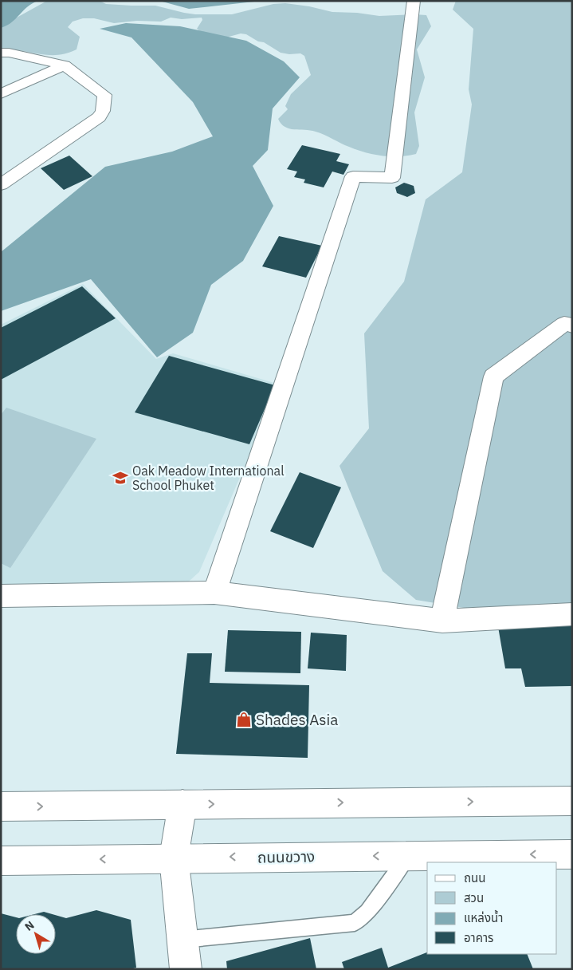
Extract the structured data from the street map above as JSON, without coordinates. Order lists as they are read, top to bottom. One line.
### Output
{"streets":{"street":["ถนนขวาง"]},"places":{"school or university":["Oak Meadow International School Phuket"],"shop":["Shades Asia"]},"legend":["ถนน","สวน","แหล่งน้ำ","อาคาร"],"north":"top left"}
